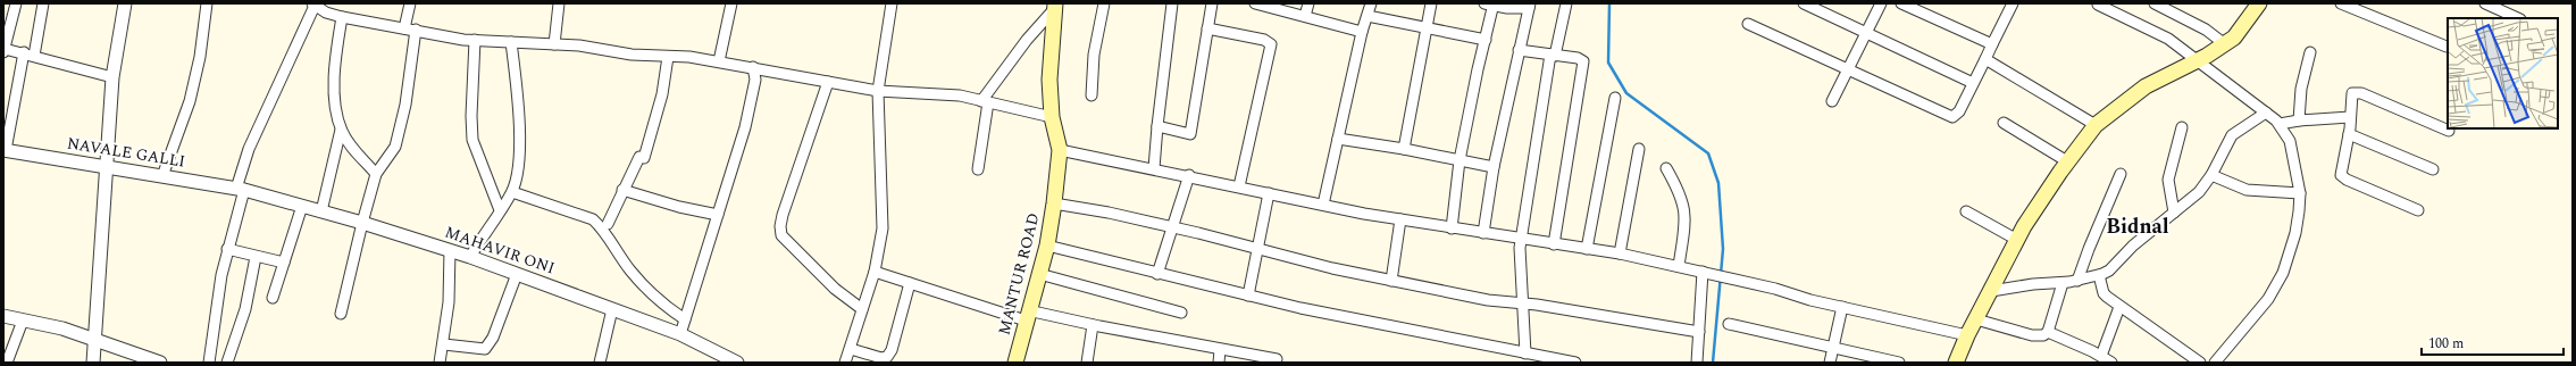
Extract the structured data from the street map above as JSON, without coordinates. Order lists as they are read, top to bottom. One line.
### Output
{"streets":{"main road":["MANTUR ROAD"],"street":["NAVALE GALLI","MAHAVIR ONI"]},"crossings":[["NAVALE GALLI","MAHAVIR ONI"]],"districts":["Bidnal"],"scale_bar":"100 m"}
